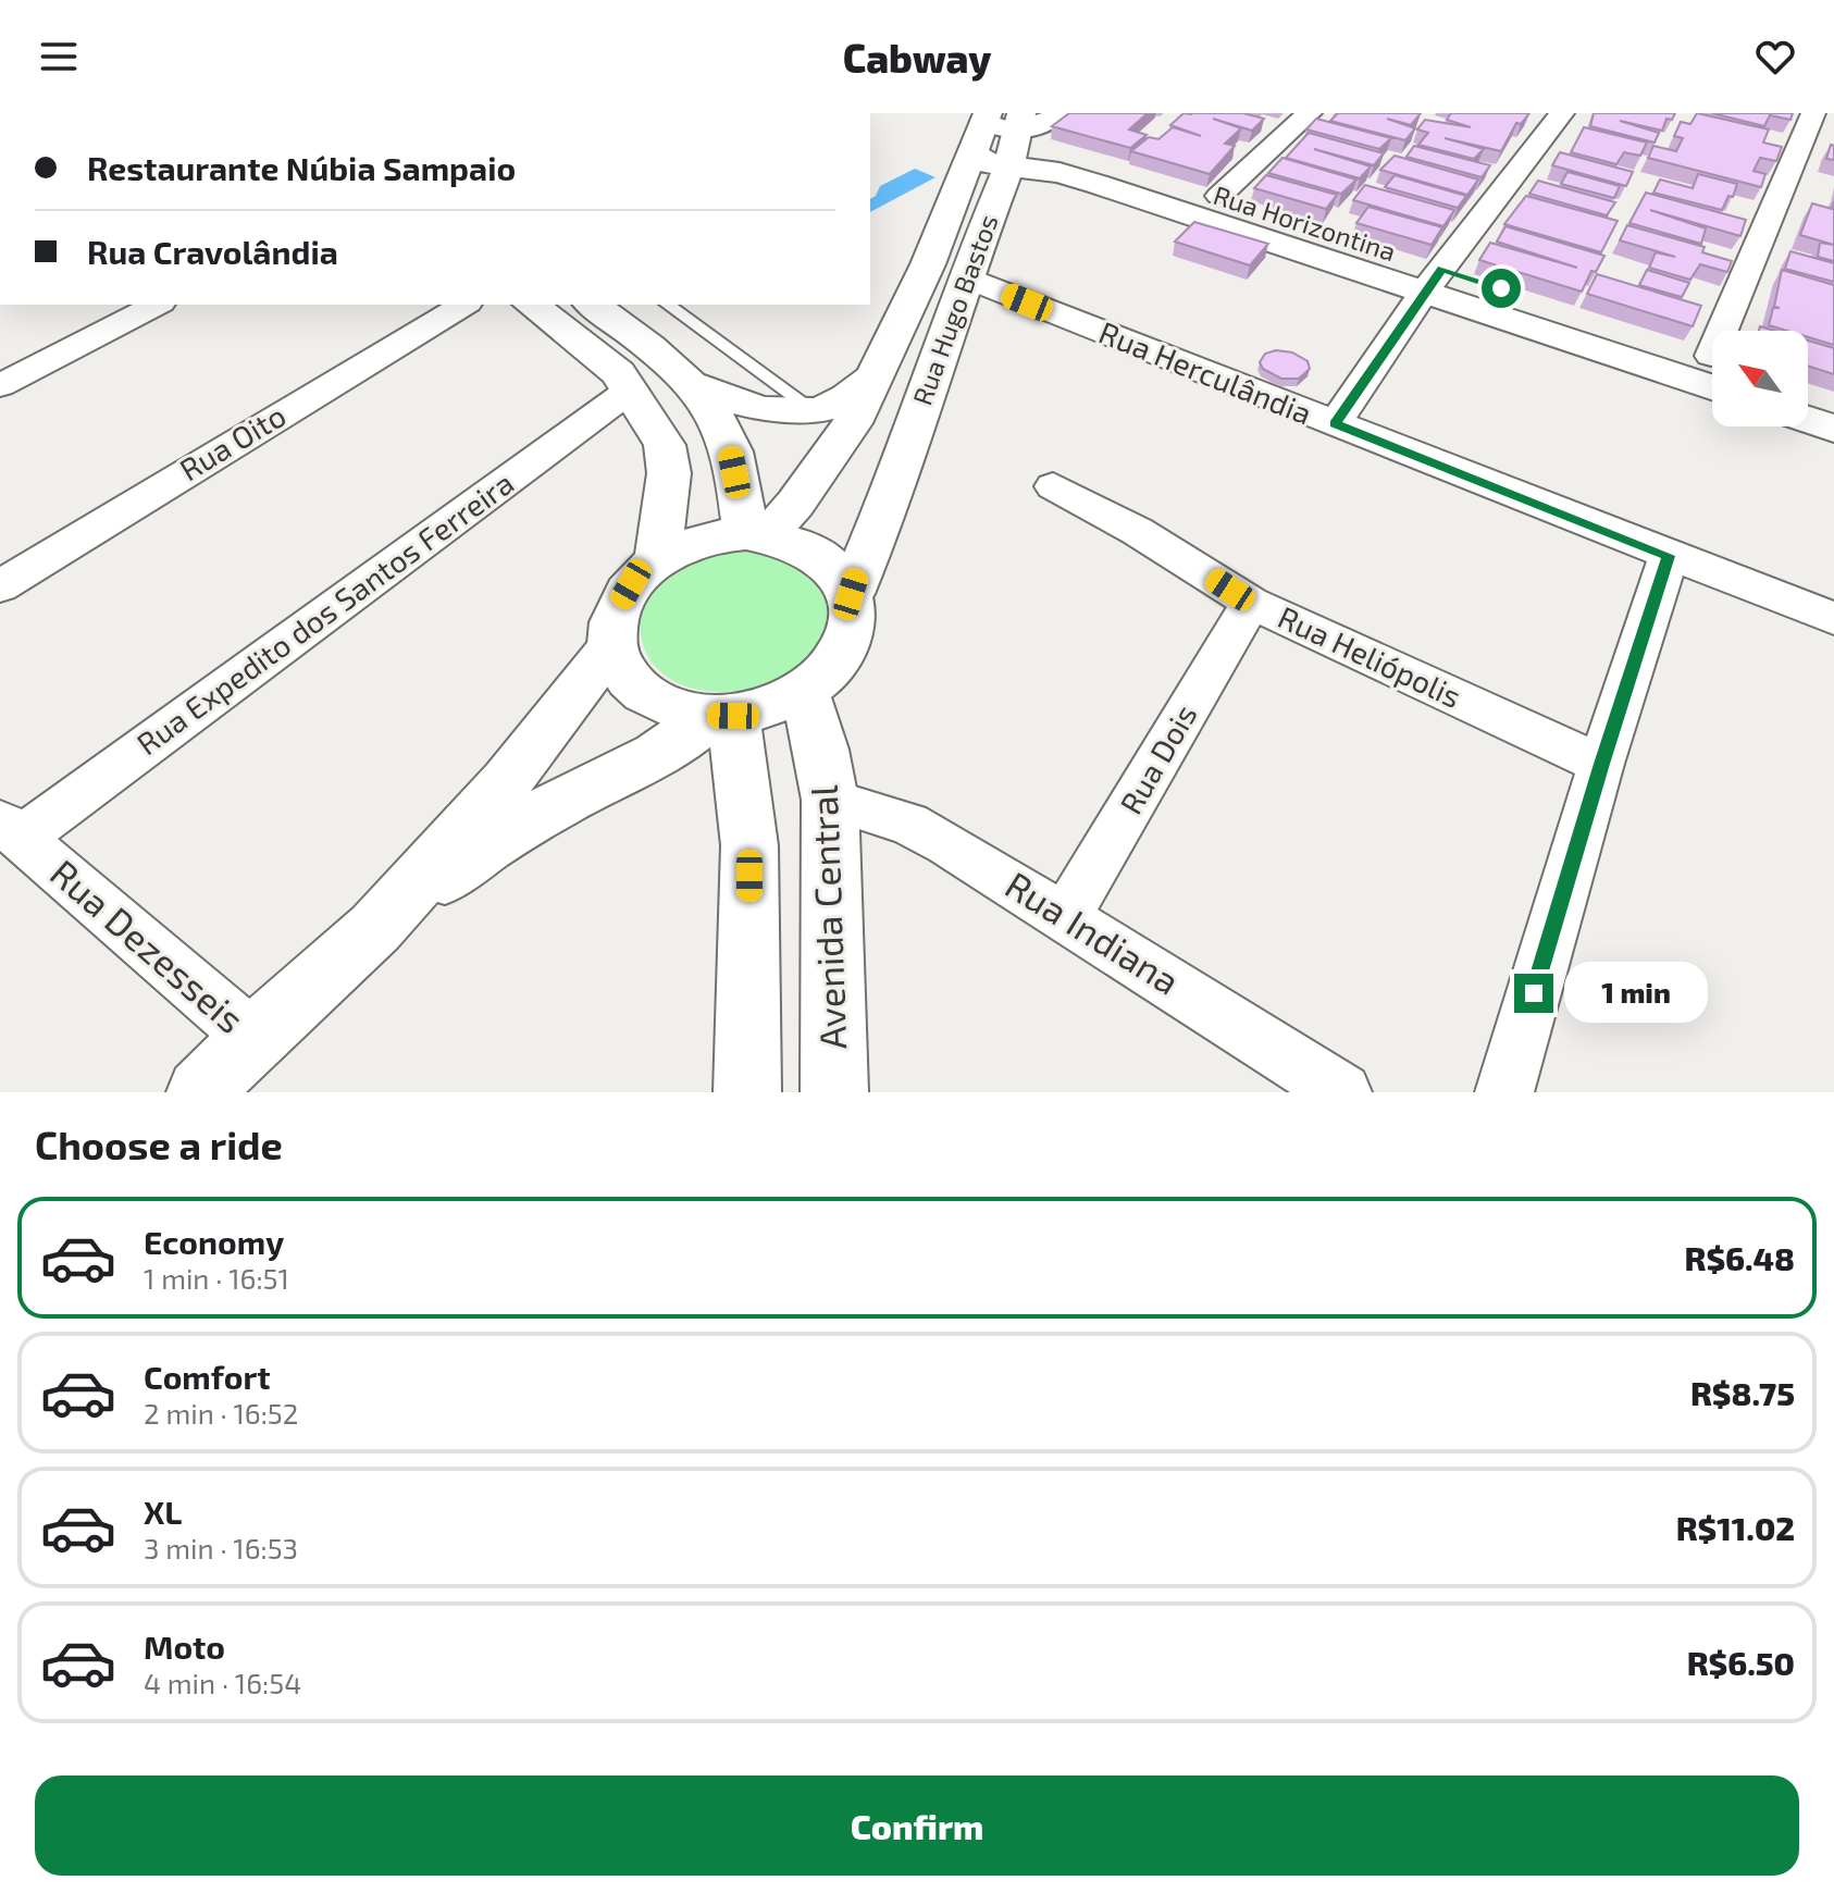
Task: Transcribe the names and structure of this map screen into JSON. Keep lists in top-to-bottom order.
{
  "streets": {
    "street": [
      "Rua Horizontina",
      "Rua Hugo Bastos",
      "Rua Herculândia",
      "Rua Oito",
      "Rua Expedito dos Santos Ferreira",
      "Rua Heliópolis",
      "Rua Dois",
      "Avenida Central",
      "Rua Indiana",
      "Rua Dezesseis"
    ]
  },
  "crossings": [
    ["Rua Horizontina", "Rua Hugo Bastos"],
    ["Rua Hugo Bastos", "Rua Herculândia"],
    ["Rua Hugo Bastos", "Avenida Central"],
    ["Rua Expedito dos Santos Ferreira", "Rua Dezesseis"],
    ["Rua Heliópolis", "Rua Dois"],
    ["Rua Dois", "Rua Indiana"],
    ["Avenida Central", "Rua Indiana"]
  ],
  "north": "top left",
  "page": {
    "header": "Cabway",
    "banner": ["Restaurante Núbia Sampaio", "Rua Cravolândia"],
    "bubble": "1 min",
    "heading": "Choose a ride",
    "list": [
      {
        "name": "Economy",
        "note": "1 min · 16:51",
        "value": "R$6.48"
      },
      {
        "name": "Comfort",
        "note": "2 min · 16:52",
        "value": "R$8.75"
      },
      {
        "name": "XL",
        "note": "3 min · 16:53",
        "value": "R$11.02"
      },
      {
        "name": "Moto",
        "note": "4 min · 16:54",
        "value": "R$6.50"
      }
    ],
    "buttons": "Confirm"
  }
}
